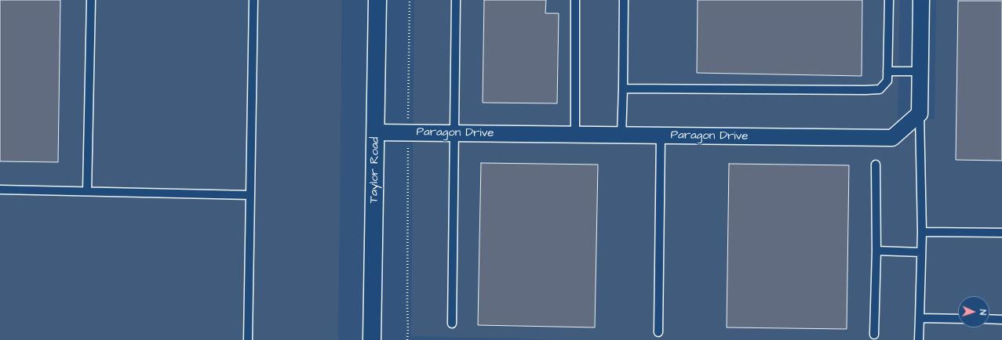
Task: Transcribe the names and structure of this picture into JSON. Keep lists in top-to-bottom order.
{
  "streets": {
    "main road": ["Taylor Road"],
    "street": ["Paragon Drive"]
  },
  "crossings": [
    ["Paragon Drive", "Taylor Road"]
  ],
  "north": "right"
}
